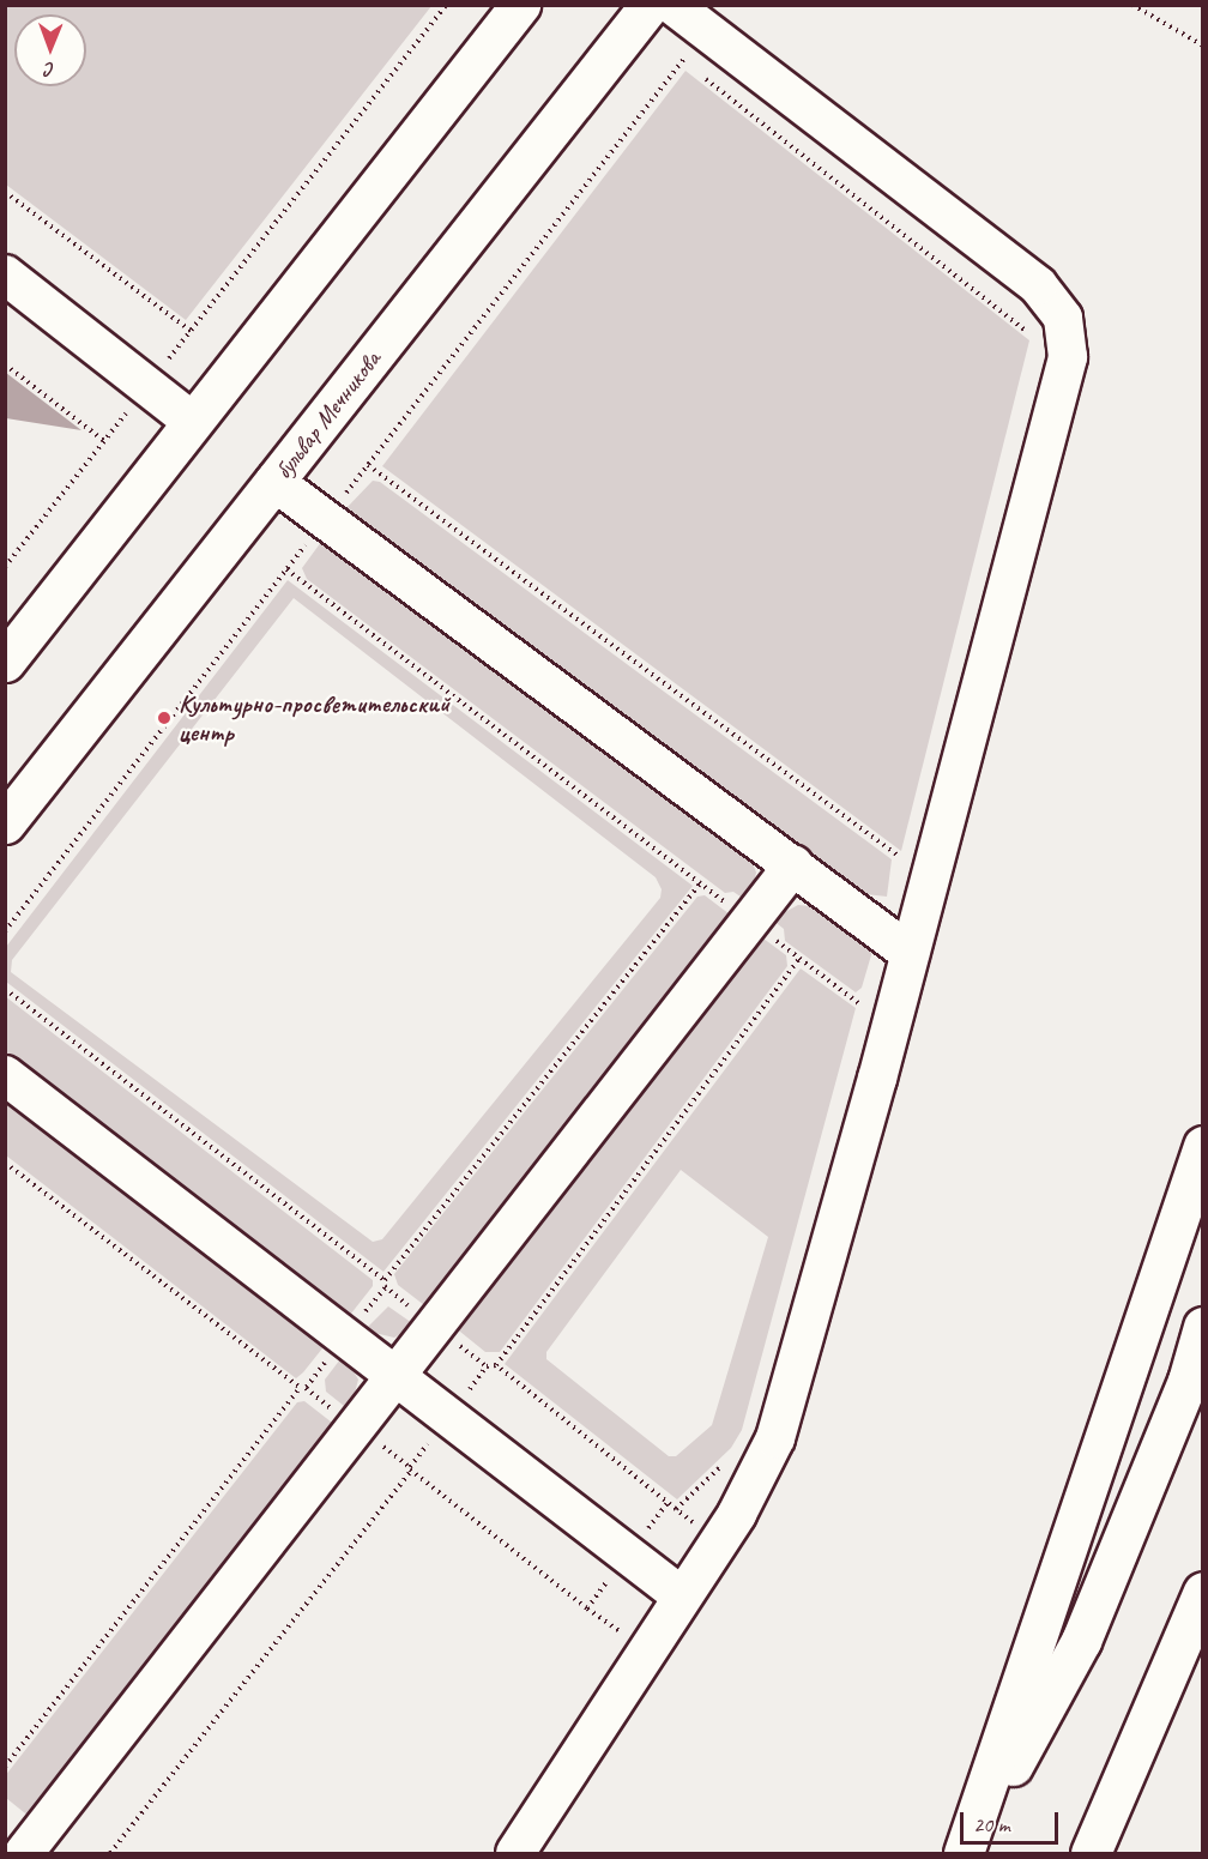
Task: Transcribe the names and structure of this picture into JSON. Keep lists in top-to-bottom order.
{
  "streets": {
    "main road": ["бульвар Мечникова"]
  },
  "places": ["Культурно-просветительский центр"],
  "scale_bar": "20 m",
  "north": "bottom"
}
